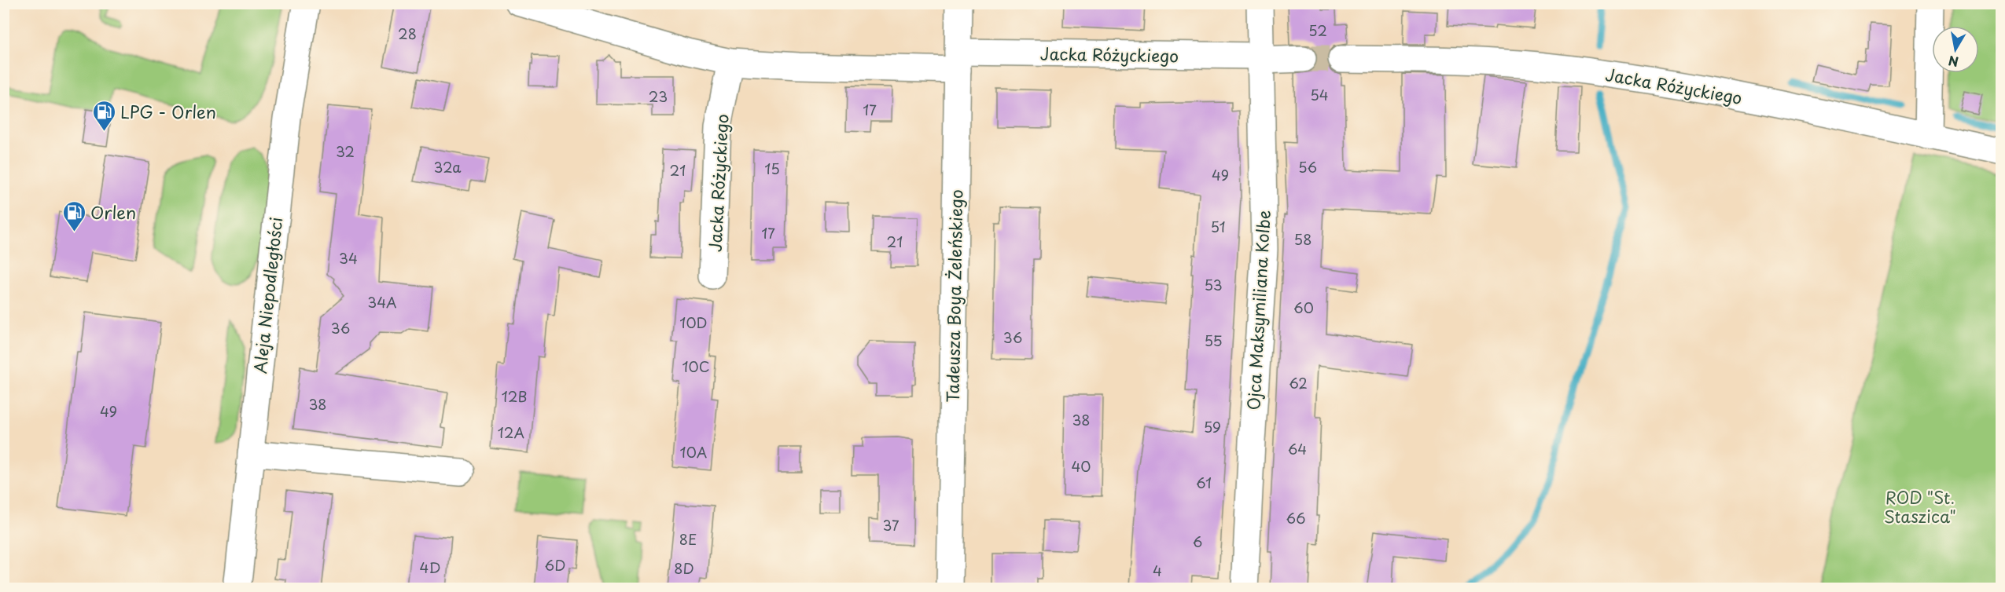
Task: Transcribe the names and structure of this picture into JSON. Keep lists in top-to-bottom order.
{
  "streets": {
    "street": [
      "Jacka Różyckiego",
      "Aleja Niepodległości",
      "Tadeusza Boya Żeleńskiego",
      "Ojca Maksymiliana Kolbe"
    ]
  },
  "crossings": [
    ["Jacka Różyckiego", "Tadeusza Boya Żeleńskiego"],
    ["Jacka Różyckiego", "Ojca Maksymiliana Kolbe"]
  ],
  "parks": ["ROD \"St. Staszica\""],
  "places": {
    "fuel station": ["LPG - Orlen", "Orlen"]
  },
  "house_numbers": [
    "52",
    "28",
    "54",
    "23",
    "17",
    "32",
    "32a",
    "56",
    "15",
    "21",
    "49",
    "51",
    "17",
    "58",
    "21",
    "34",
    "53",
    "34A",
    "60",
    "10D",
    "36",
    "36",
    "55",
    "10C",
    "62",
    "12B",
    "38",
    "49",
    "38",
    "59",
    "12A",
    "64",
    "10A",
    "40",
    "61",
    "66",
    "37",
    "8E",
    "6",
    "6D",
    "4D",
    "8D",
    "4"
  ],
  "north": "bottom"
}
